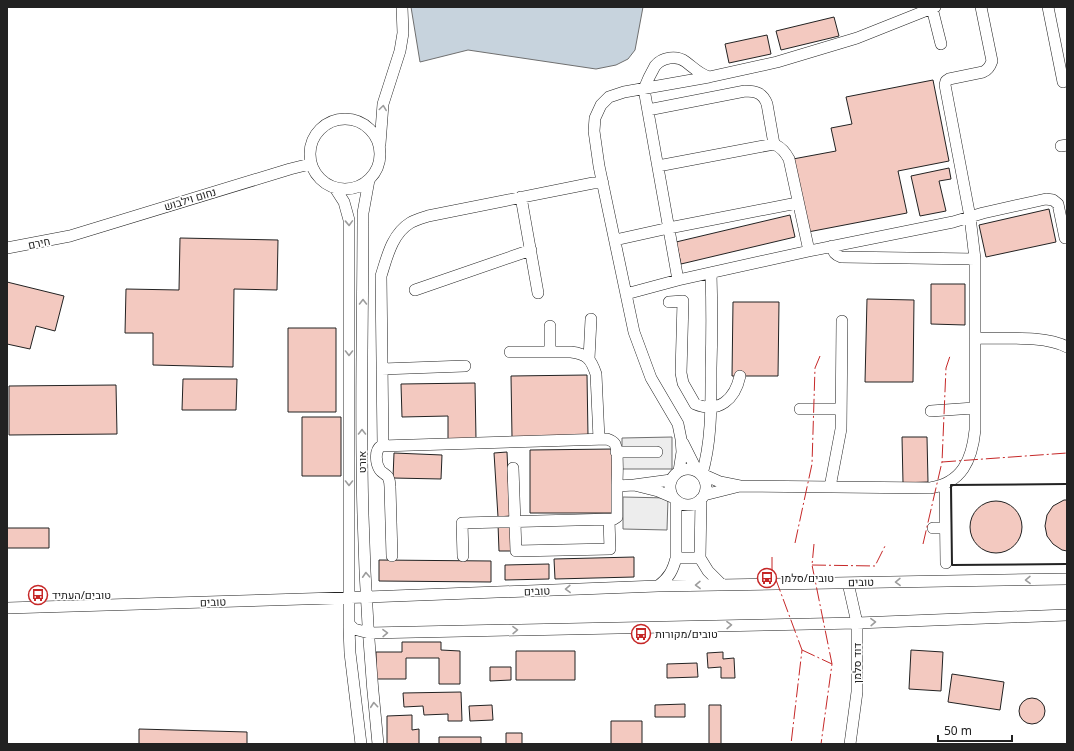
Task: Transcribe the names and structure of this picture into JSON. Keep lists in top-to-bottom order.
{
  "streets": {
    "street": [
      "נחום וילבוש",
      "חירם",
      "אורט",
      "טובים",
      "דוד סלמן"
    ]
  },
  "crossings": [
    ["נחום וילבוש", "חירם"],
    ["נחום וילבוש", "אורט"],
    ["אורט", "טובים"],
    ["טובים", "דוד סלמן"]
  ],
  "places": {
    "bus stop": ["טובים/סלמן", "טובים/העתיד", "טובים/מקורות"]
  },
  "scale_bar": "50 m"
}
